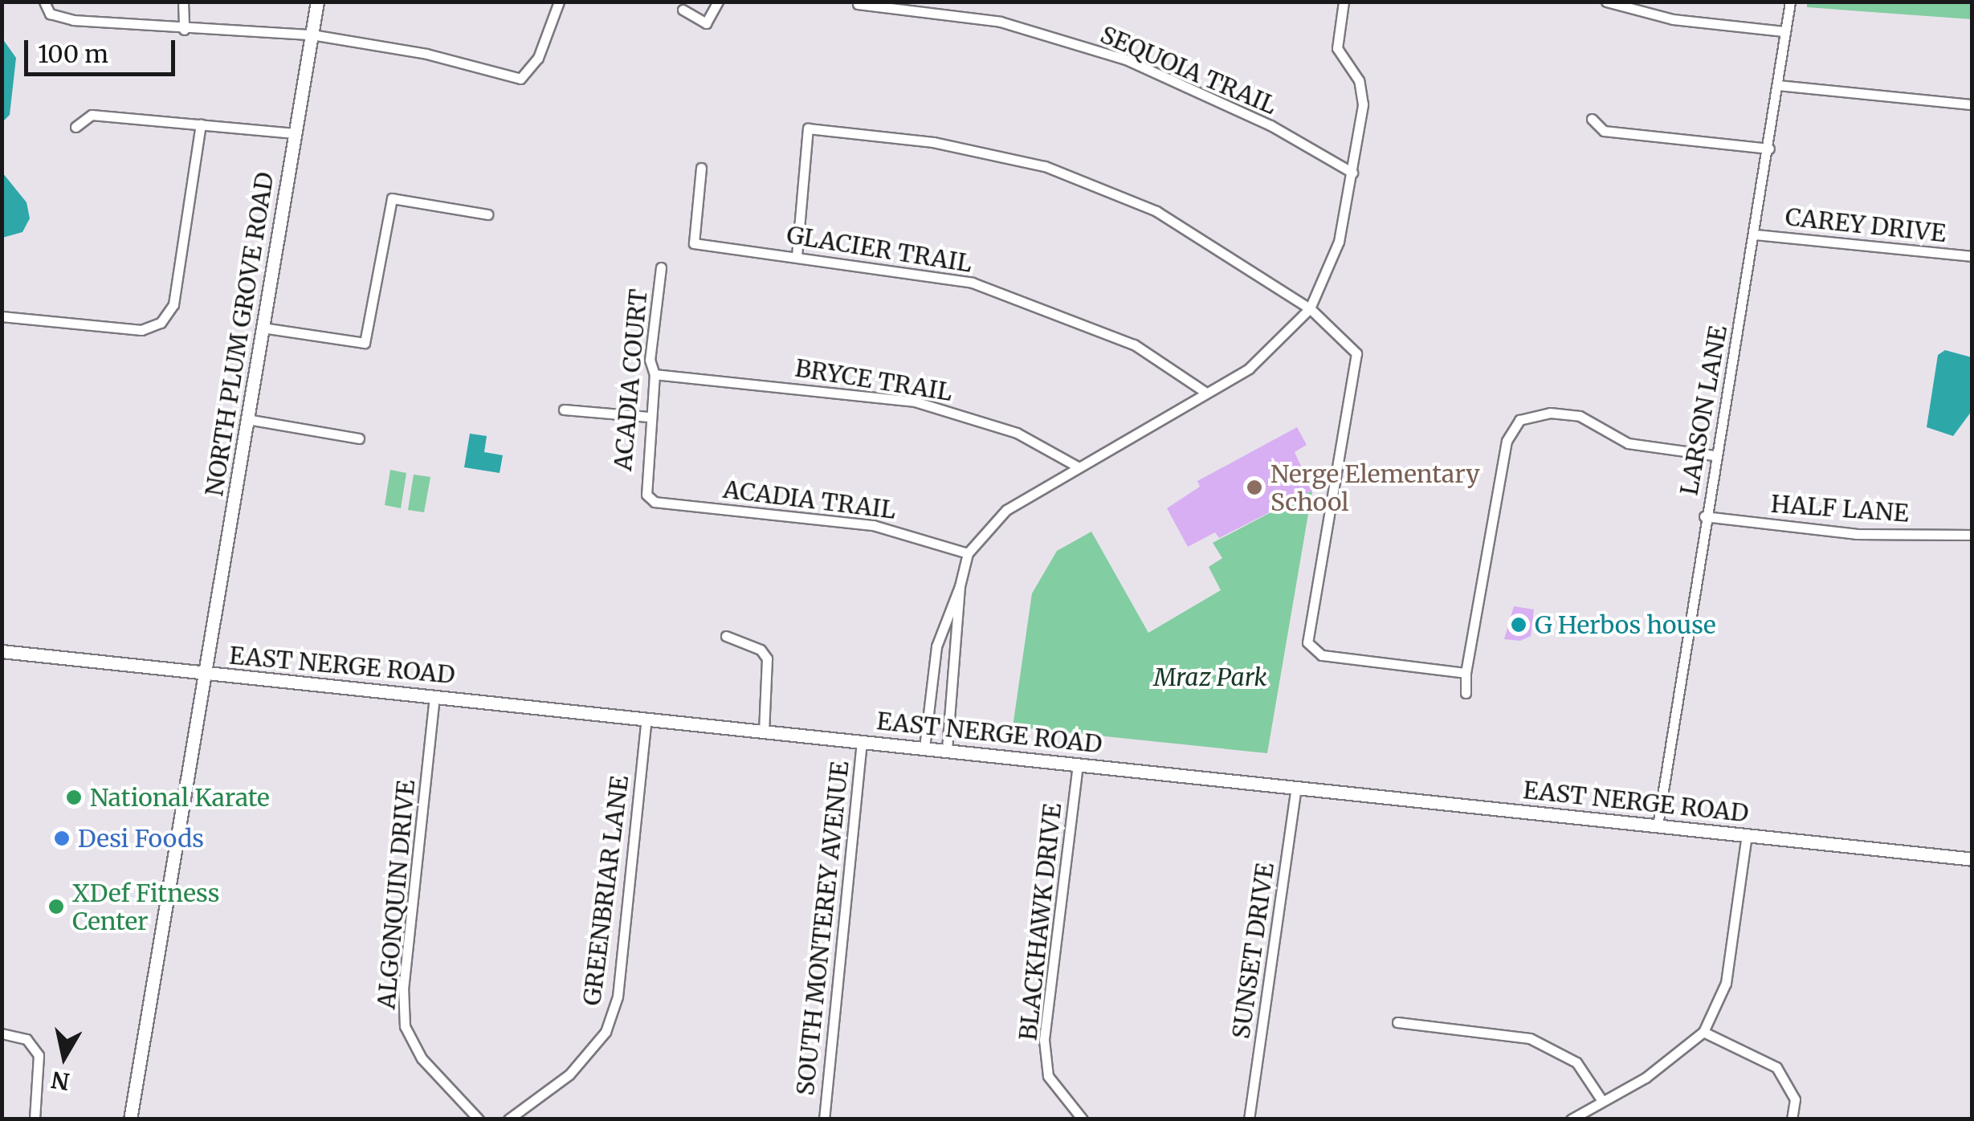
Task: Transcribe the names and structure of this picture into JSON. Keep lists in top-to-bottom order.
{
  "streets": {
    "main road": ["NORTH PLUM GROVE ROAD", "EAST NERGE ROAD"],
    "street": [
      "SEQUOIA TRAIL",
      "CAREY DRIVE",
      "GLACIER TRAIL",
      "ACADIA COURT",
      "BRYCE TRAIL",
      "LARSON LANE",
      "ACADIA TRAIL",
      "HALF LANE",
      "GREENBRIAR LANE",
      "ALGONQUIN DRIVE",
      "BLACKHAWK DRIVE",
      "SOUTH MONTEREY AVENUE",
      "SUNSET DRIVE"
    ]
  },
  "crossings": [
    ["CAREY DRIVE", "LARSON LANE"],
    ["NORTH PLUM GROVE ROAD", "EAST NERGE ROAD"],
    ["ACADIA COURT", "BRYCE TRAIL"],
    ["ACADIA COURT", "ACADIA TRAIL"],
    ["LARSON LANE", "HALF LANE"],
    ["LARSON LANE", "EAST NERGE ROAD"],
    ["EAST NERGE ROAD", "GREENBRIAR LANE"],
    ["EAST NERGE ROAD", "ALGONQUIN DRIVE"],
    ["EAST NERGE ROAD", "BLACKHAWK DRIVE"],
    ["EAST NERGE ROAD", "SOUTH MONTEREY AVENUE"],
    ["EAST NERGE ROAD", "SUNSET DRIVE"]
  ],
  "parks": ["Mraz Park"],
  "places": [
    "Nerge Elementary School",
    "G Herbos house",
    "National Karate",
    "Desi Foods",
    "XDef Fitness Center"
  ],
  "scale_bar": "100 m",
  "north": "bottom"
}
